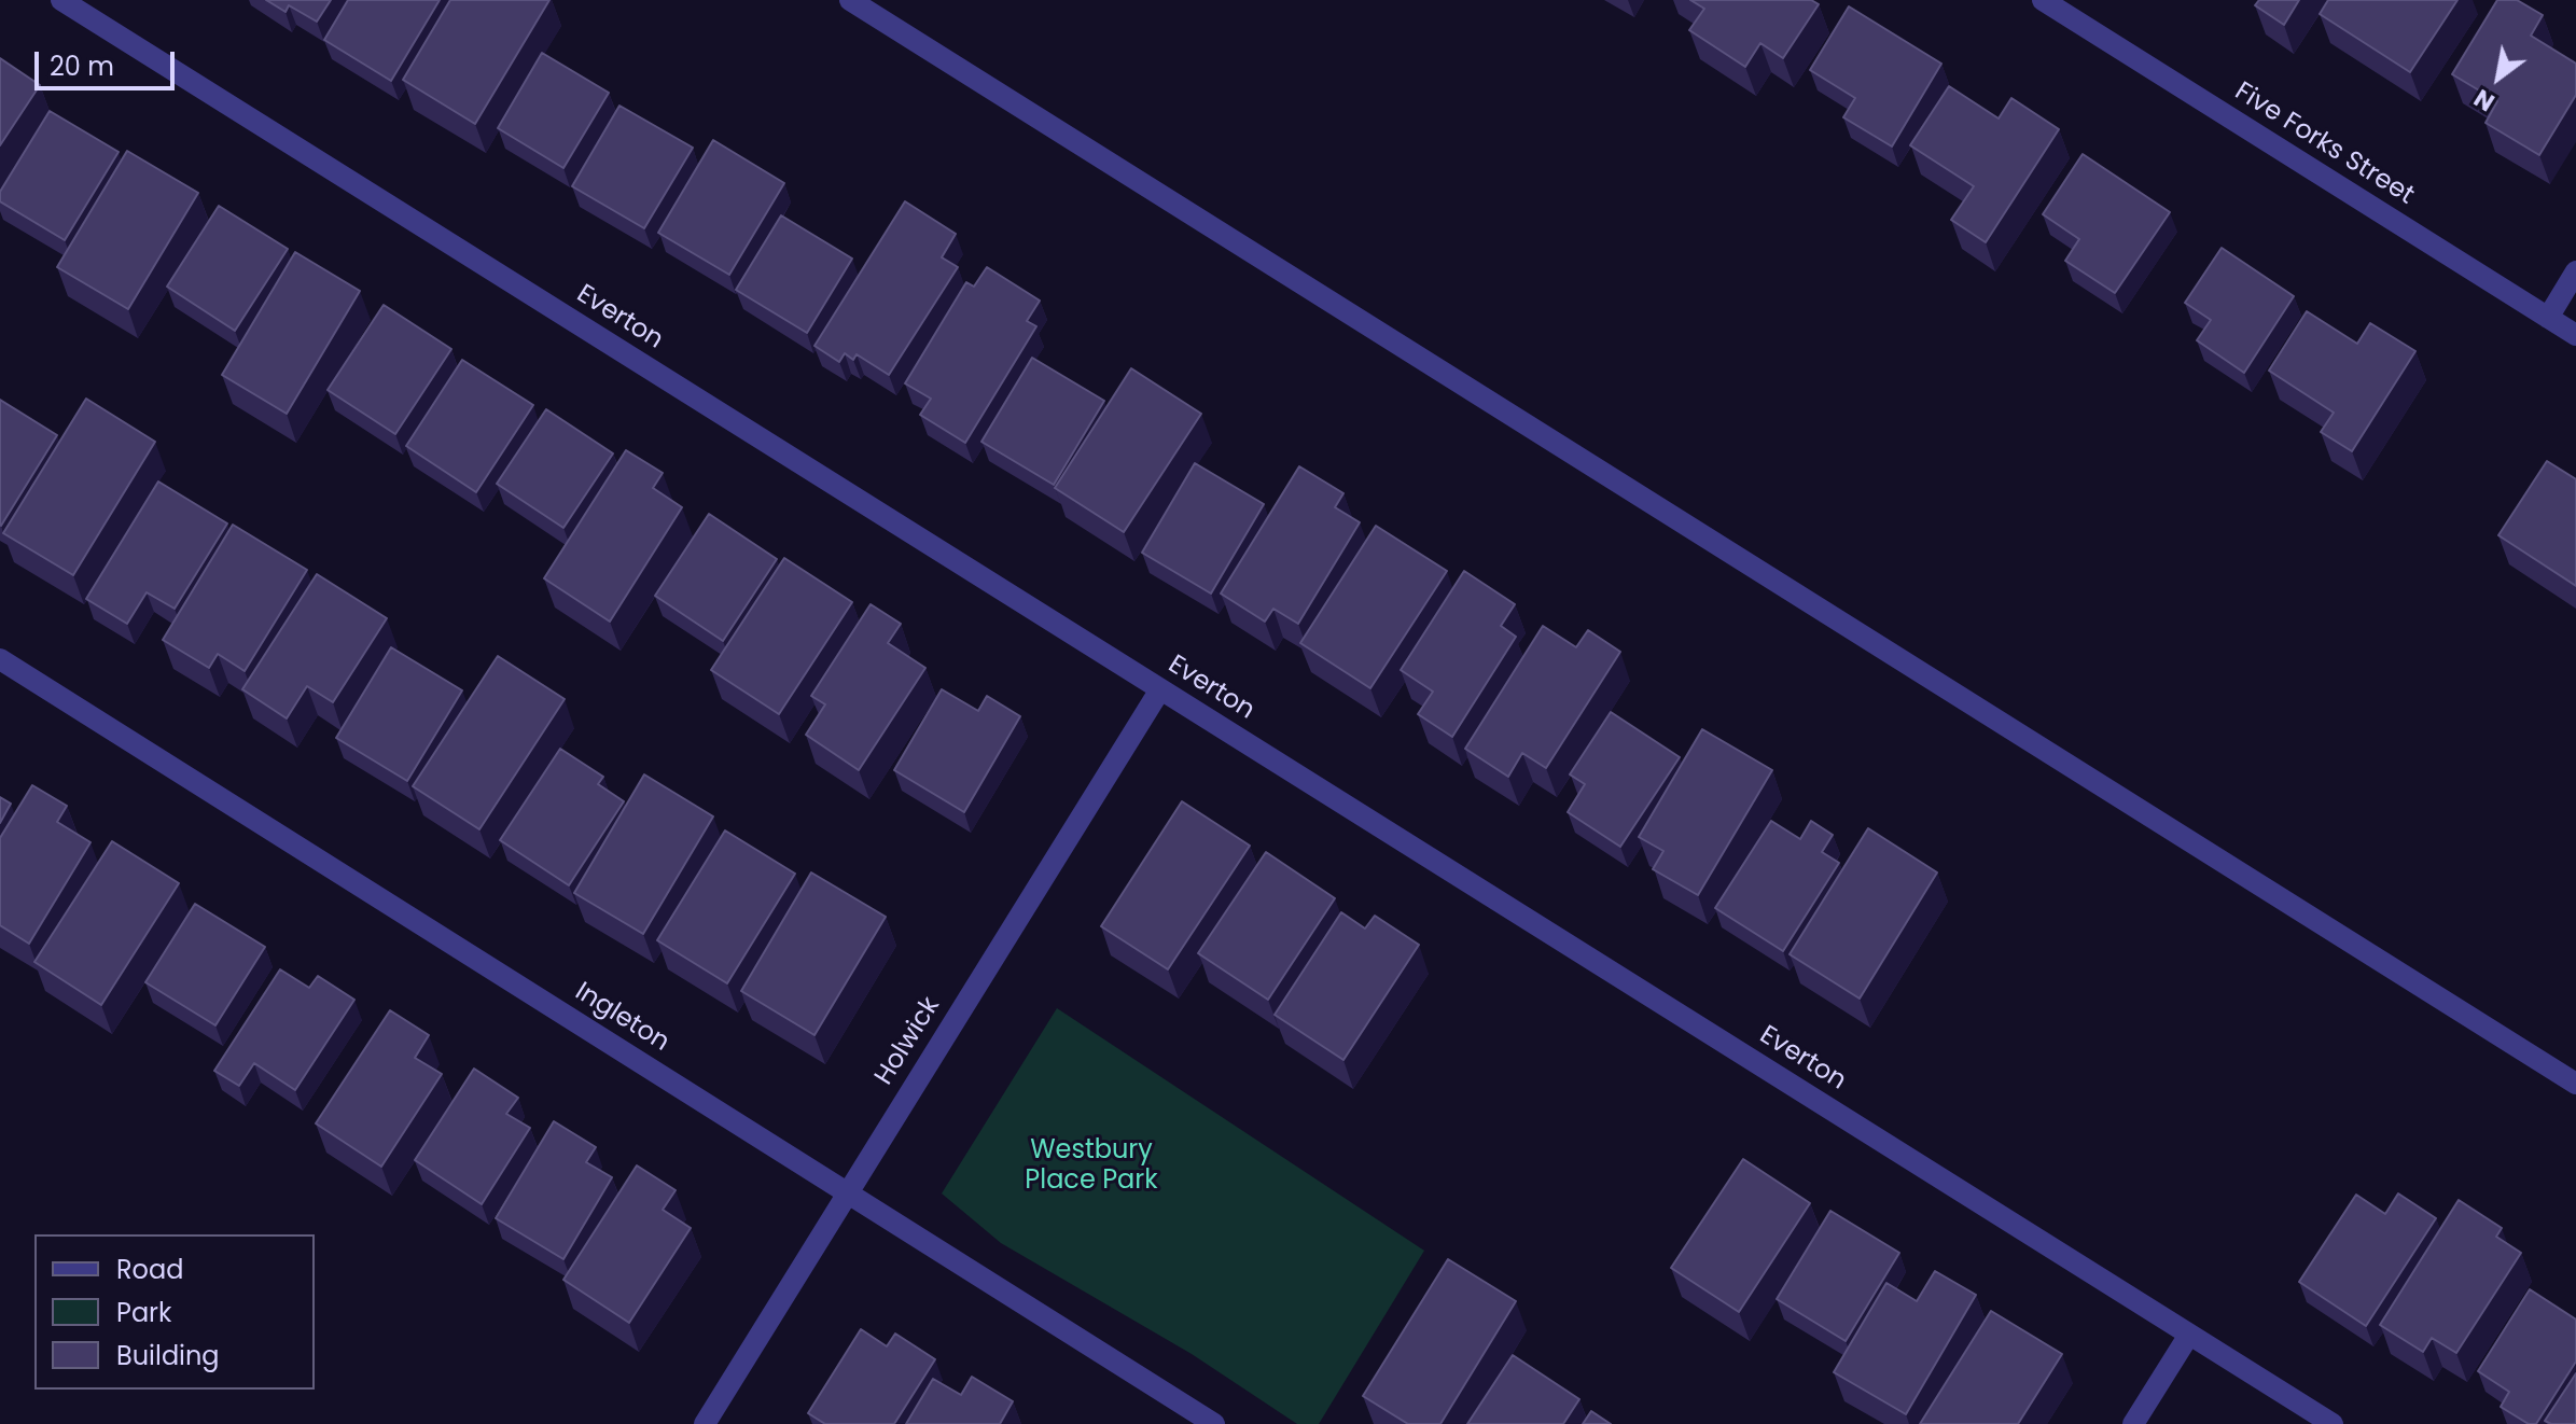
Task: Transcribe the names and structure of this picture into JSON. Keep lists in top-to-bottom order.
{
  "streets": {
    "street": [
      "Five Forks Street",
      "Everton",
      "Ingleton",
      "Holwick"
    ]
  },
  "crossings": [
    ["Everton", "Holwick"],
    ["Ingleton", "Holwick"]
  ],
  "parks": ["Westbury Place Park"],
  "legend": ["Road", "Park", "Building"],
  "scale_bar": "20 m",
  "north": "bottom left"
}
